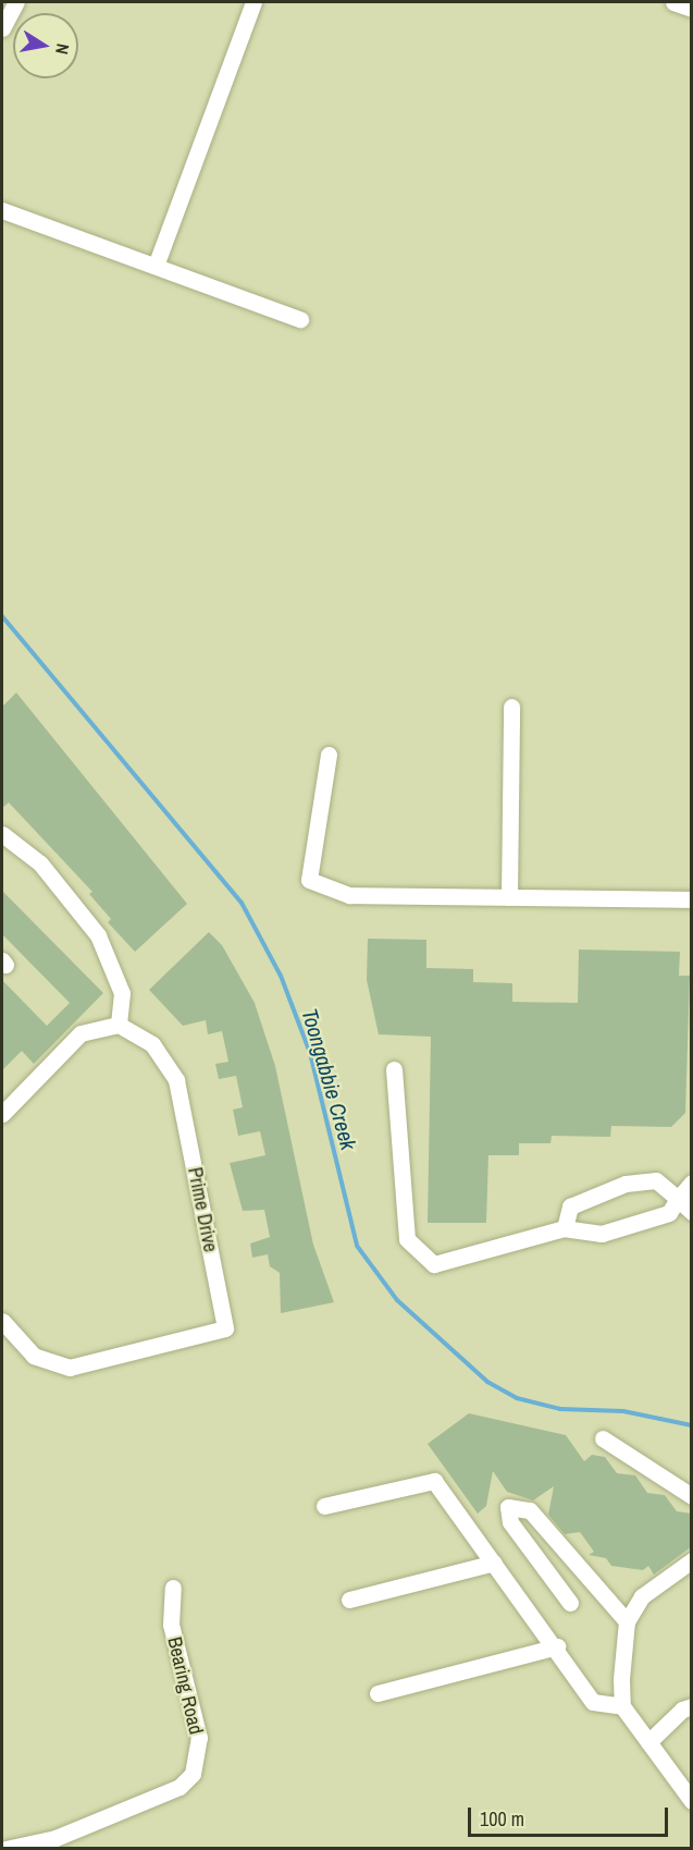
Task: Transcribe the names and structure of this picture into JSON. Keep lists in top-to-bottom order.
{
  "streets": {
    "street": ["Prime Drive", "Bearing Road"]
  },
  "water": ["Toongabbie Creek"],
  "scale_bar": "100 m",
  "north": "right"
}
